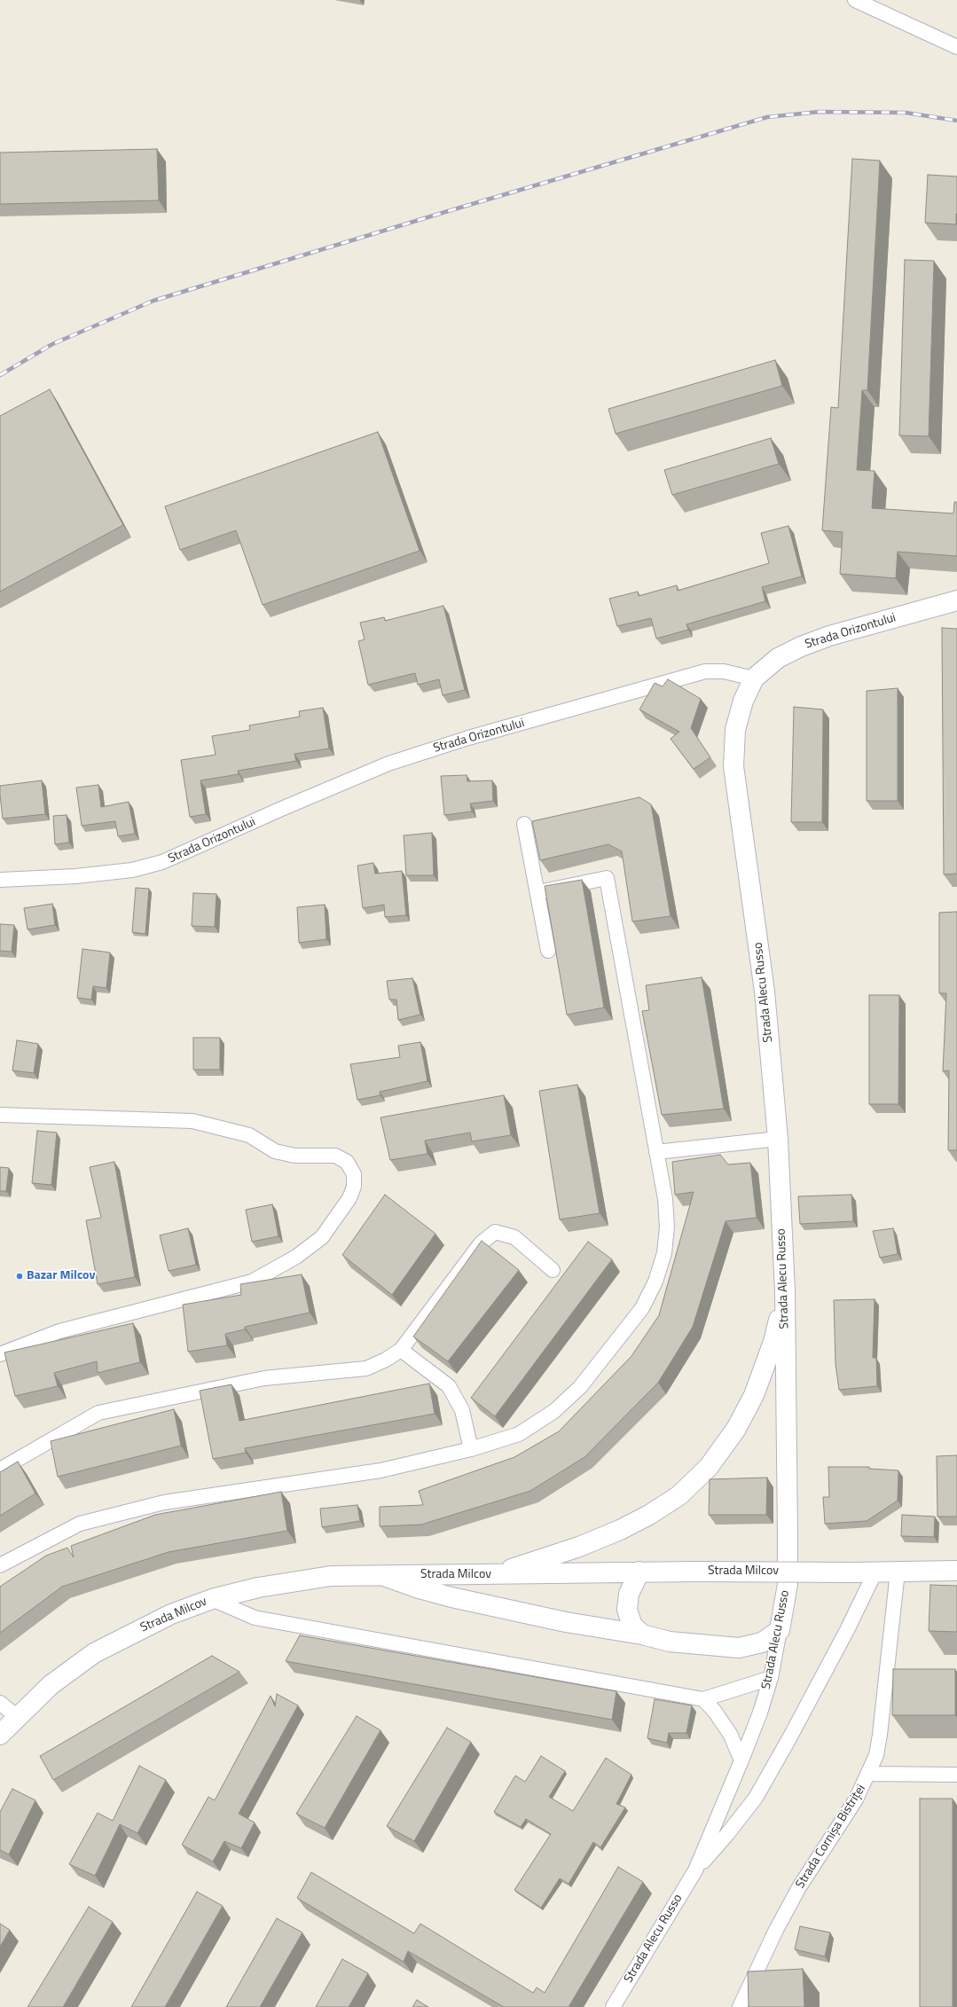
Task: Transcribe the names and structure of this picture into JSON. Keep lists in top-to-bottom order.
{
  "streets": {
    "street": [
      "Strada Orizontului",
      "Strada Alecu Russo",
      "Strada Milcov",
      "Strada Cornișa Bistriței"
    ]
  },
  "crossings": [
    ["Strada Orizontului", "Strada Alecu Russo"],
    ["Strada Alecu Russo", "Strada Milcov"],
    ["Strada Milcov", "Strada Cornișa Bistriței"]
  ],
  "places": ["Bazar Milcov"]
}
